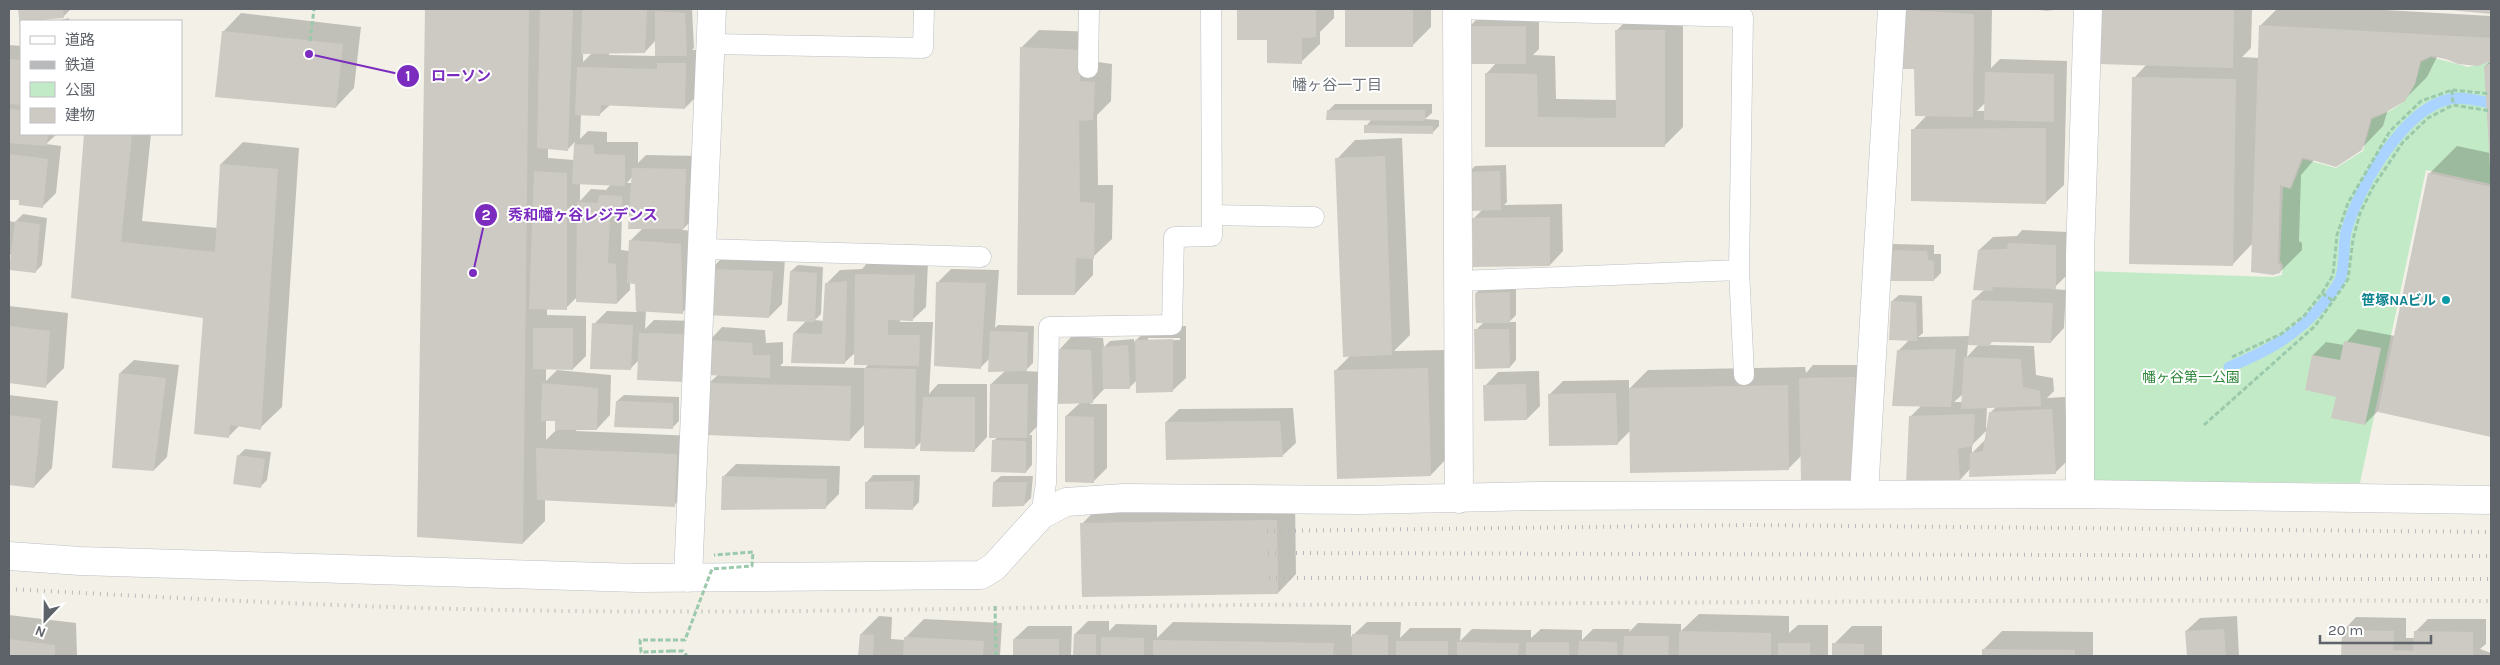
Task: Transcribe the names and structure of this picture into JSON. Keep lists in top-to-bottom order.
{
  "districts": ["幡ヶ谷一丁目"],
  "parks": ["幡ヶ谷第一公園"],
  "places": ["ローソン", "秀和幡ヶ谷レジデンス", "笹塚NAビル"],
  "legend": [
    "道路",
    "鉄道",
    "公園",
    "建物"
  ],
  "scale_bar": "20 m",
  "north": "bottom"
}
